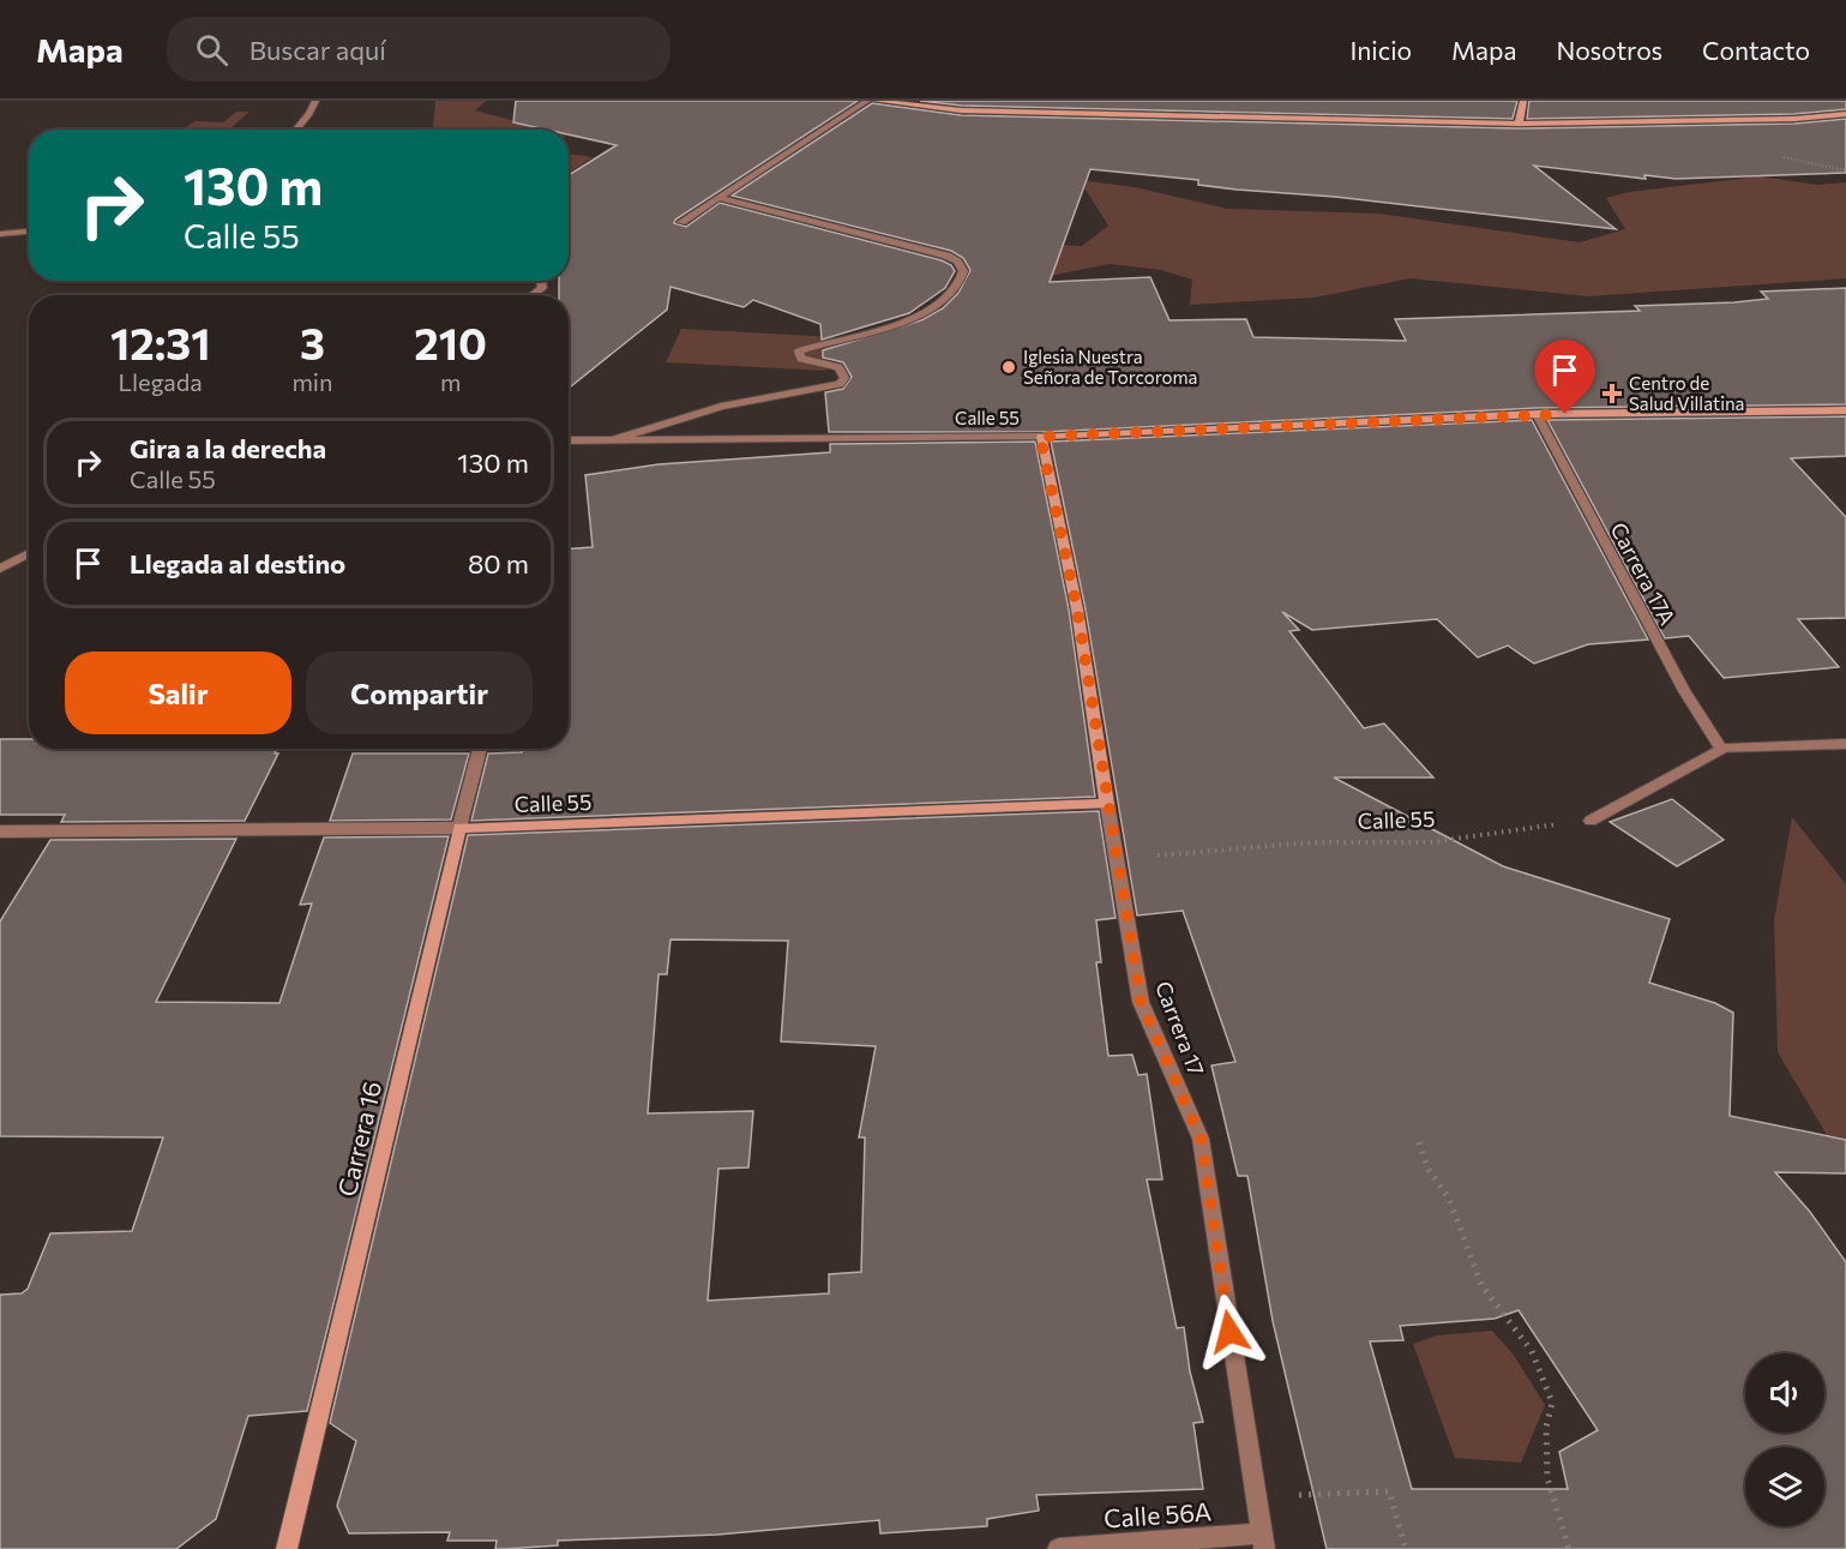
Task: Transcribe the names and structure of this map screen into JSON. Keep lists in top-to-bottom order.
{
  "streets": {
    "street": [
      "Calle 55",
      "Carrera 17A",
      "Carrera 17",
      "Carrera 16",
      "Calle 56A"
    ]
  },
  "crossings": [
    ["Calle 55", "Carrera 17A"],
    ["Calle 55", "Carrera 17"],
    ["Calle 55", "Carrera 16"],
    ["Carrera 17", "Calle 56A"]
  ],
  "places": {
    "other": ["Iglesia Nuestra Señora de Torcoroma"],
    "health": ["Centro de Salud Villatina"]
  },
  "page": {
    "header": "Mapa",
    "search": "Buscar aquí",
    "nav": [
      "Inicio",
      "Mapa",
      "Nosotros",
      "Contacto"
    ],
    "turn": ["130 m", "Calle 55"],
    "eta": [
      "12:31",
      "Llegada",
      "3",
      "min",
      "210",
      "m"
    ],
    "list": [
      {
        "name": "Gira a la derecha",
        "note": "Calle 55",
        "value": "130 m"
      },
      {
        "name": "Llegada al destino",
        "value": "80 m"
      }
    ],
    "buttons": ["Salir", "Compartir"]
  }
}
